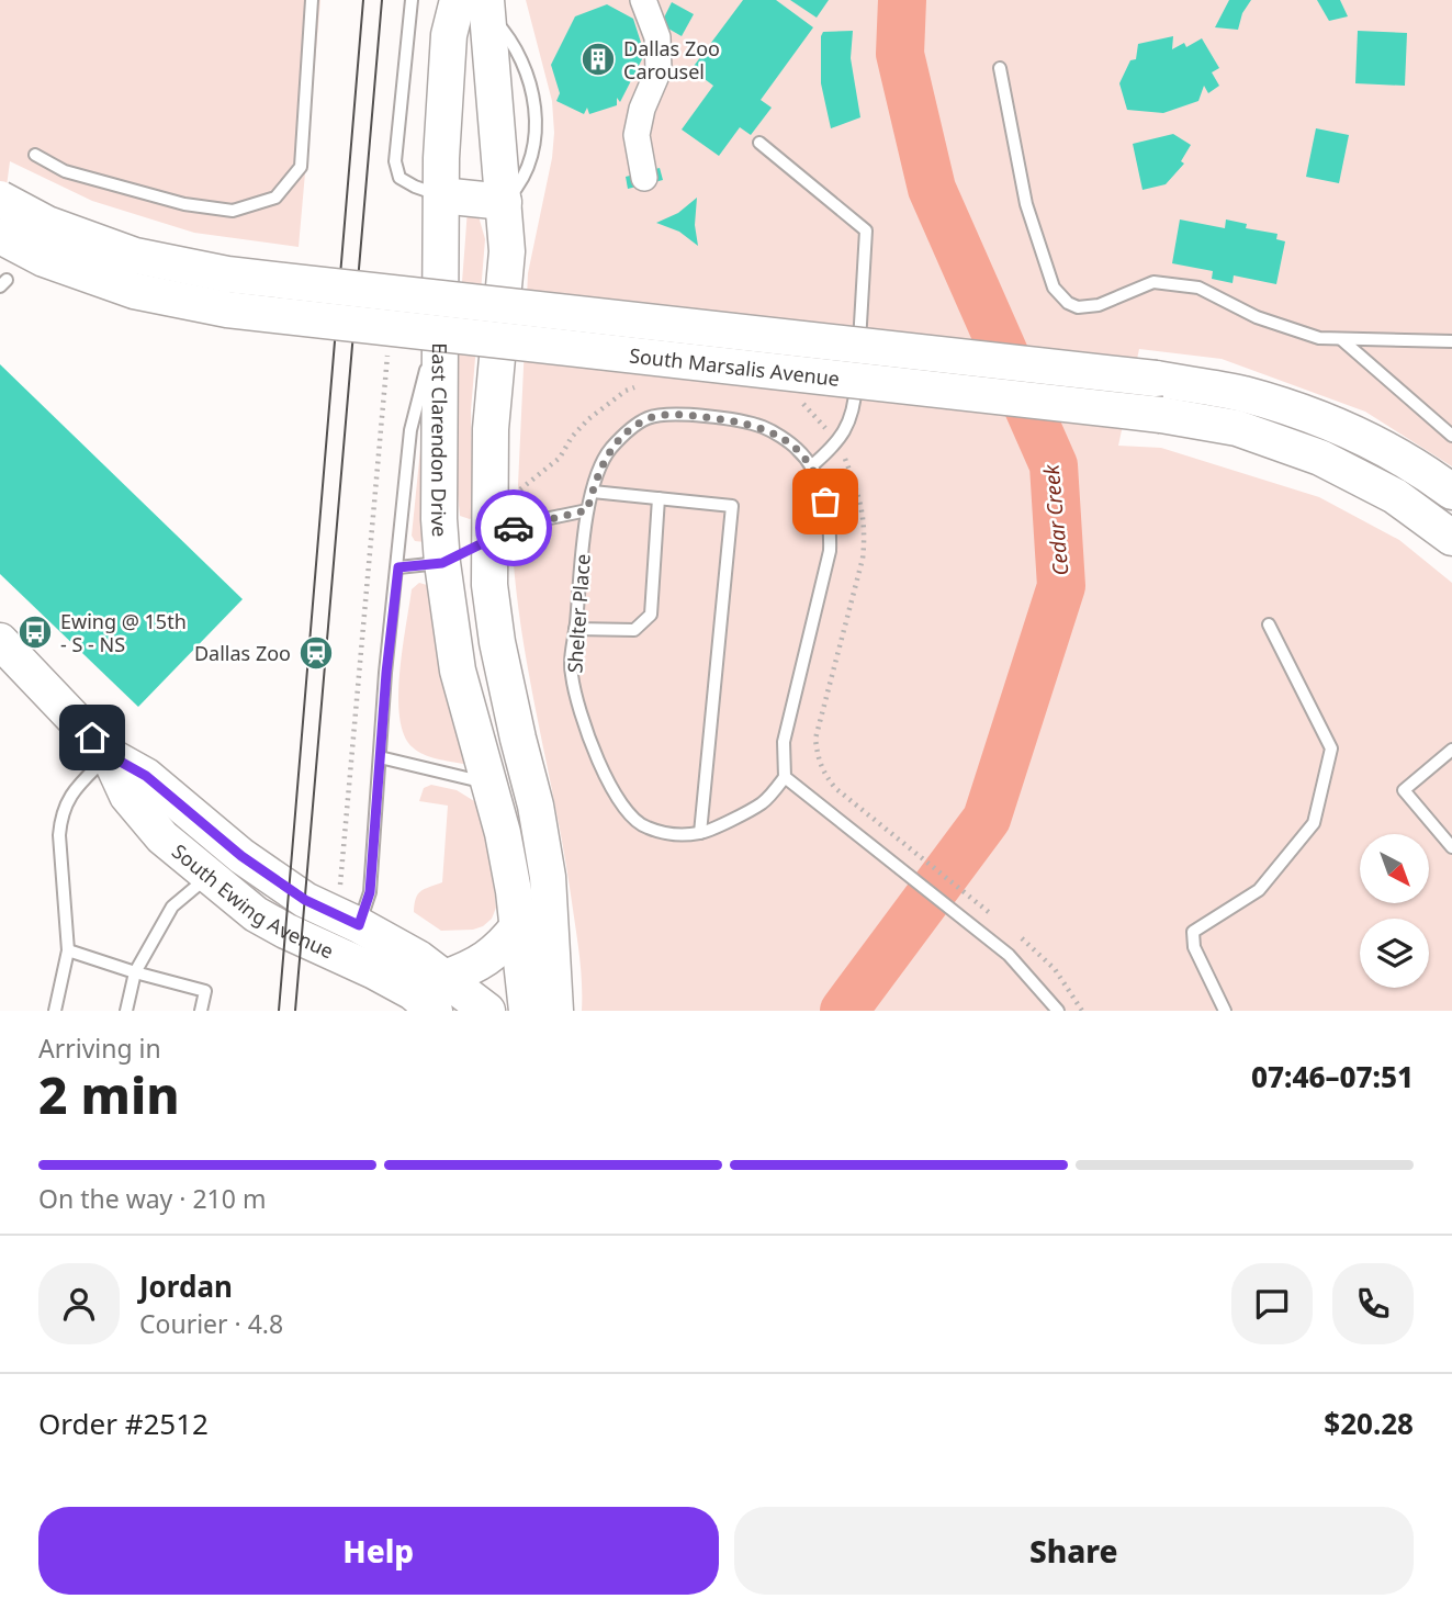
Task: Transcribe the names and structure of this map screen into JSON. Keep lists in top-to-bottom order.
{
  "streets": {
    "street": ["South Marsalis Avenue", "East Clarendon Drive", "South Ewing Avenue"],
    "lane": ["Shelter Place"]
  },
  "water": ["Cedar Creek"],
  "places": {
    "building": ["Dallas Zoo Carousel"],
    "bus stop": ["Ewing @ 15th - S - NS"],
    "station": ["Dallas Zoo"]
  },
  "north": "bottom right",
  "page": {
    "heading": ["2 min", "Arriving in", "07:46–07:51"],
    "panel": [
      "Jordan",
      "Courier · 4.8",
      "Order #2512",
      "$20.28"
    ],
    "bar": "On the way · 210 m",
    "buttons": ["Help", "Share"]
  }
}
